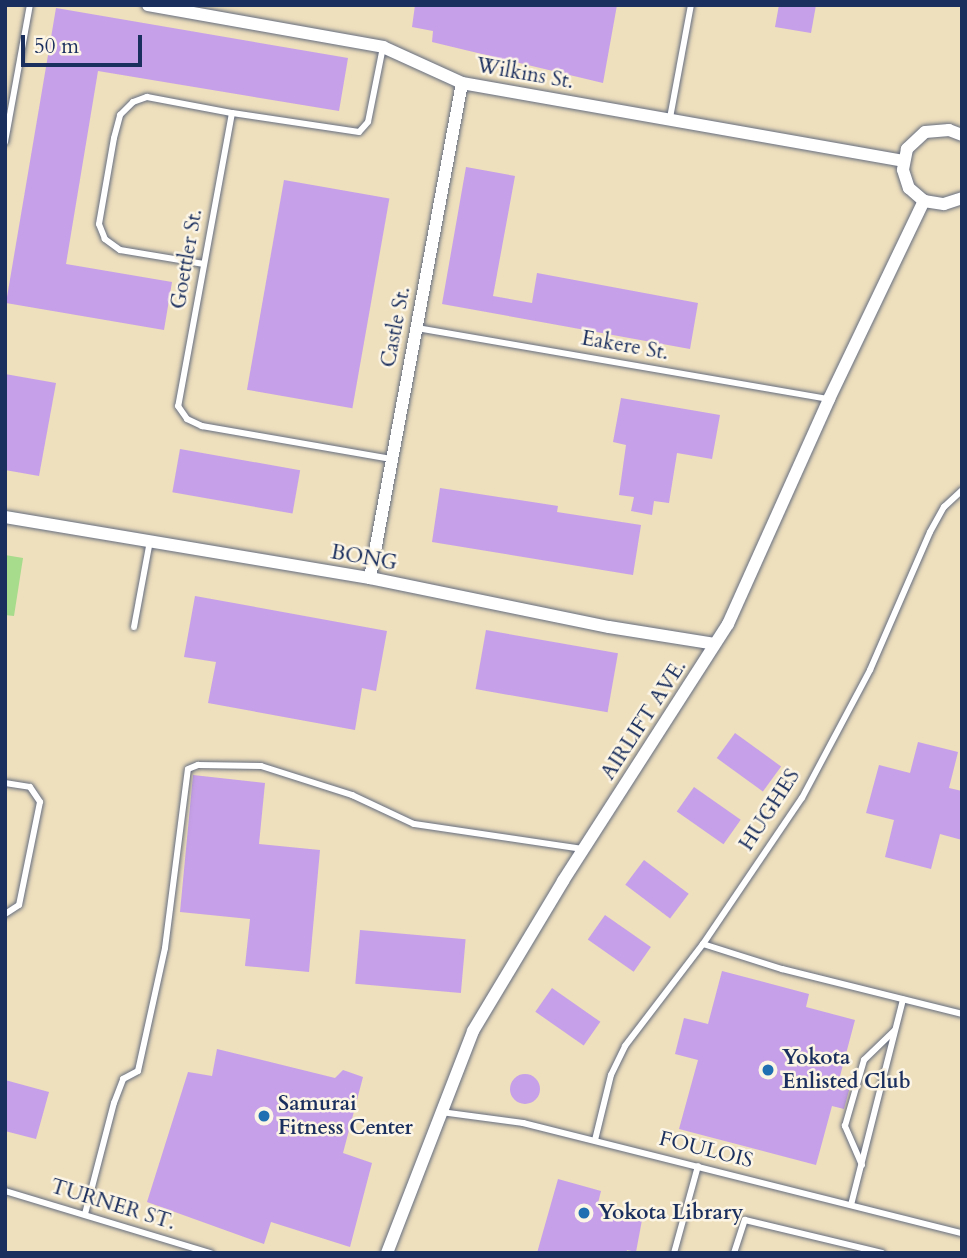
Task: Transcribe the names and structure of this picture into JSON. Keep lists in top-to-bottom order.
{
  "streets": {
    "street": [
      "Wilkins St.",
      "Castle St.",
      "BONG",
      "AIRLIFT AVE."
    ],
    "lane": [
      "Goettler St.",
      "Eakere St.",
      "HUGHES",
      "FOULOIS",
      "TURNER ST."
    ]
  },
  "crossings": [
    ["Wilkins St.", "Castle St."],
    ["Goettler St.", "Castle St."],
    ["Castle St.", "Eakere St."],
    ["Castle St.", "BONG"],
    ["Eakere St.", "AIRLIFT AVE."],
    ["BONG", "AIRLIFT AVE."],
    ["AIRLIFT AVE.", "FOULOIS"],
    ["HUGHES", "FOULOIS"]
  ],
  "places": ["Yokota Enlisted Club", "Samurai Fitness Center", "Yokota Library"],
  "scale_bar": "50 m"
}
